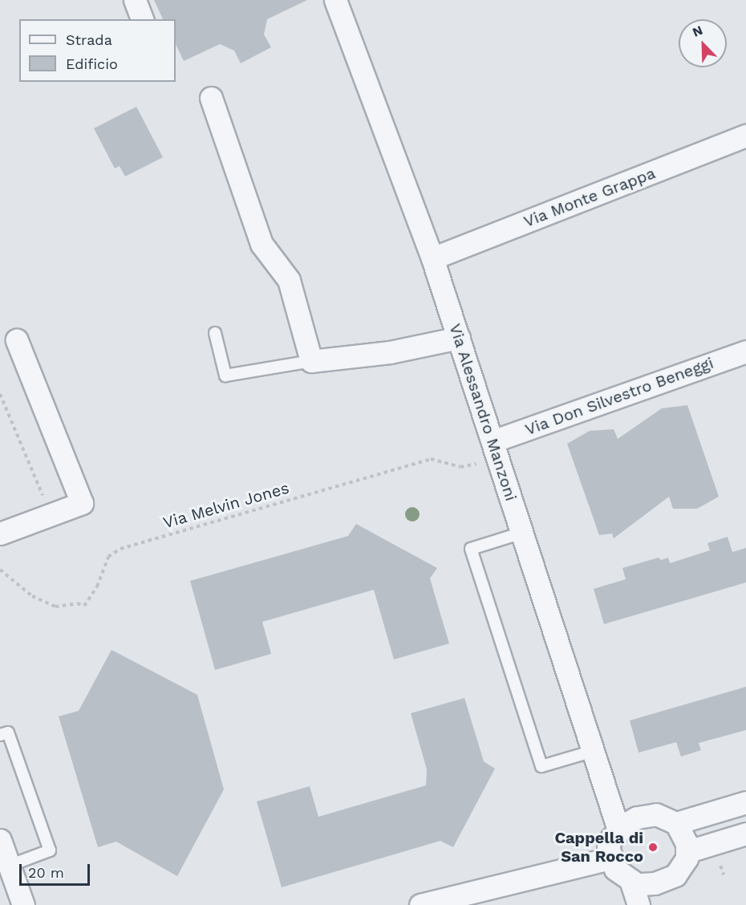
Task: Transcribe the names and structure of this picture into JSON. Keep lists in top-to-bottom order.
{
  "streets": {
    "street": ["Via Monte Grappa", "Via Don Silvestro Beneggi", "Via Alessandro Manzoni"],
    "path": ["Via Melvin Jones"]
  },
  "crossings": [
    ["Via Monte Grappa", "Via Alessandro Manzoni"],
    ["Via Don Silvestro Beneggi", "Via Alessandro Manzoni"],
    ["Via Don Silvestro Beneggi", "Via Melvin Jones"],
    ["Via Alessandro Manzoni", "Via Melvin Jones"]
  ],
  "places": ["Cappella di San Rocco"],
  "legend": ["Strada", "Edificio"],
  "scale_bar": "20 m",
  "north": "top left"
}
